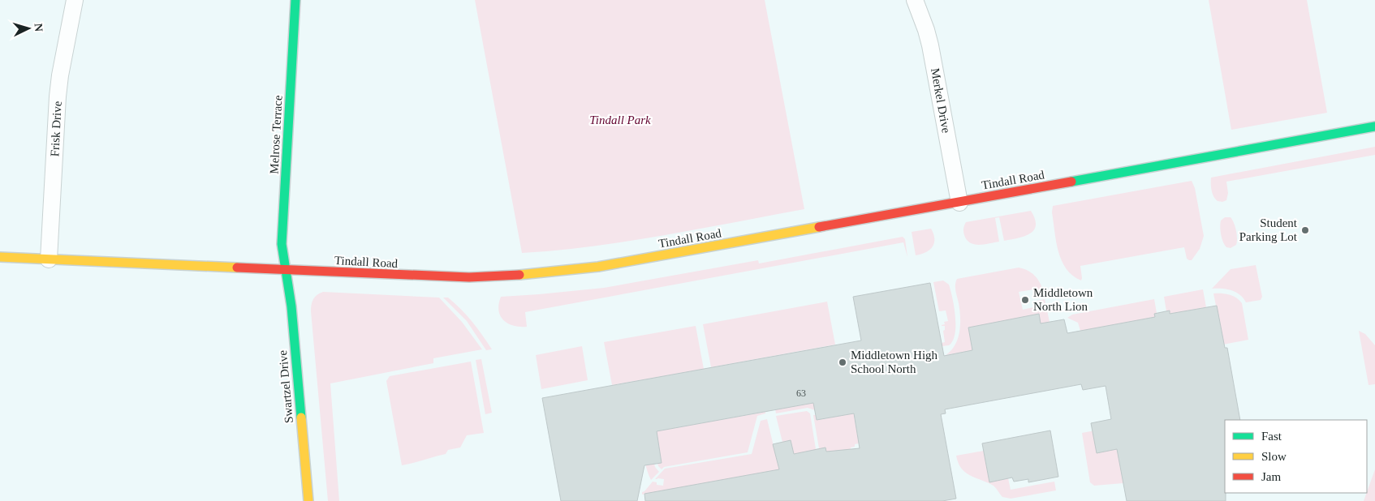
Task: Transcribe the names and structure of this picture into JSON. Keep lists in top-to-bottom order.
{
  "streets": {
    "street": [
      "Merkel Drive",
      "Frisk Drive",
      "Melrose Terrace",
      "Tindall Road",
      "Swartzel Drive"
    ]
  },
  "crossings": [
    ["Merkel Drive", "Tindall Road"],
    ["Frisk Drive", "Tindall Road"],
    ["Melrose Terrace", "Tindall Road"],
    ["Melrose Terrace", "Swartzel Drive"],
    ["Tindall Road", "Swartzel Drive"]
  ],
  "parks": ["Tindall Park"],
  "places": ["Student Parking Lot", "Middletown North Lion", "Middletown High School North"],
  "house_numbers": ["63"],
  "legend": ["Fast", "Slow", "Jam"],
  "north": "right"
}
